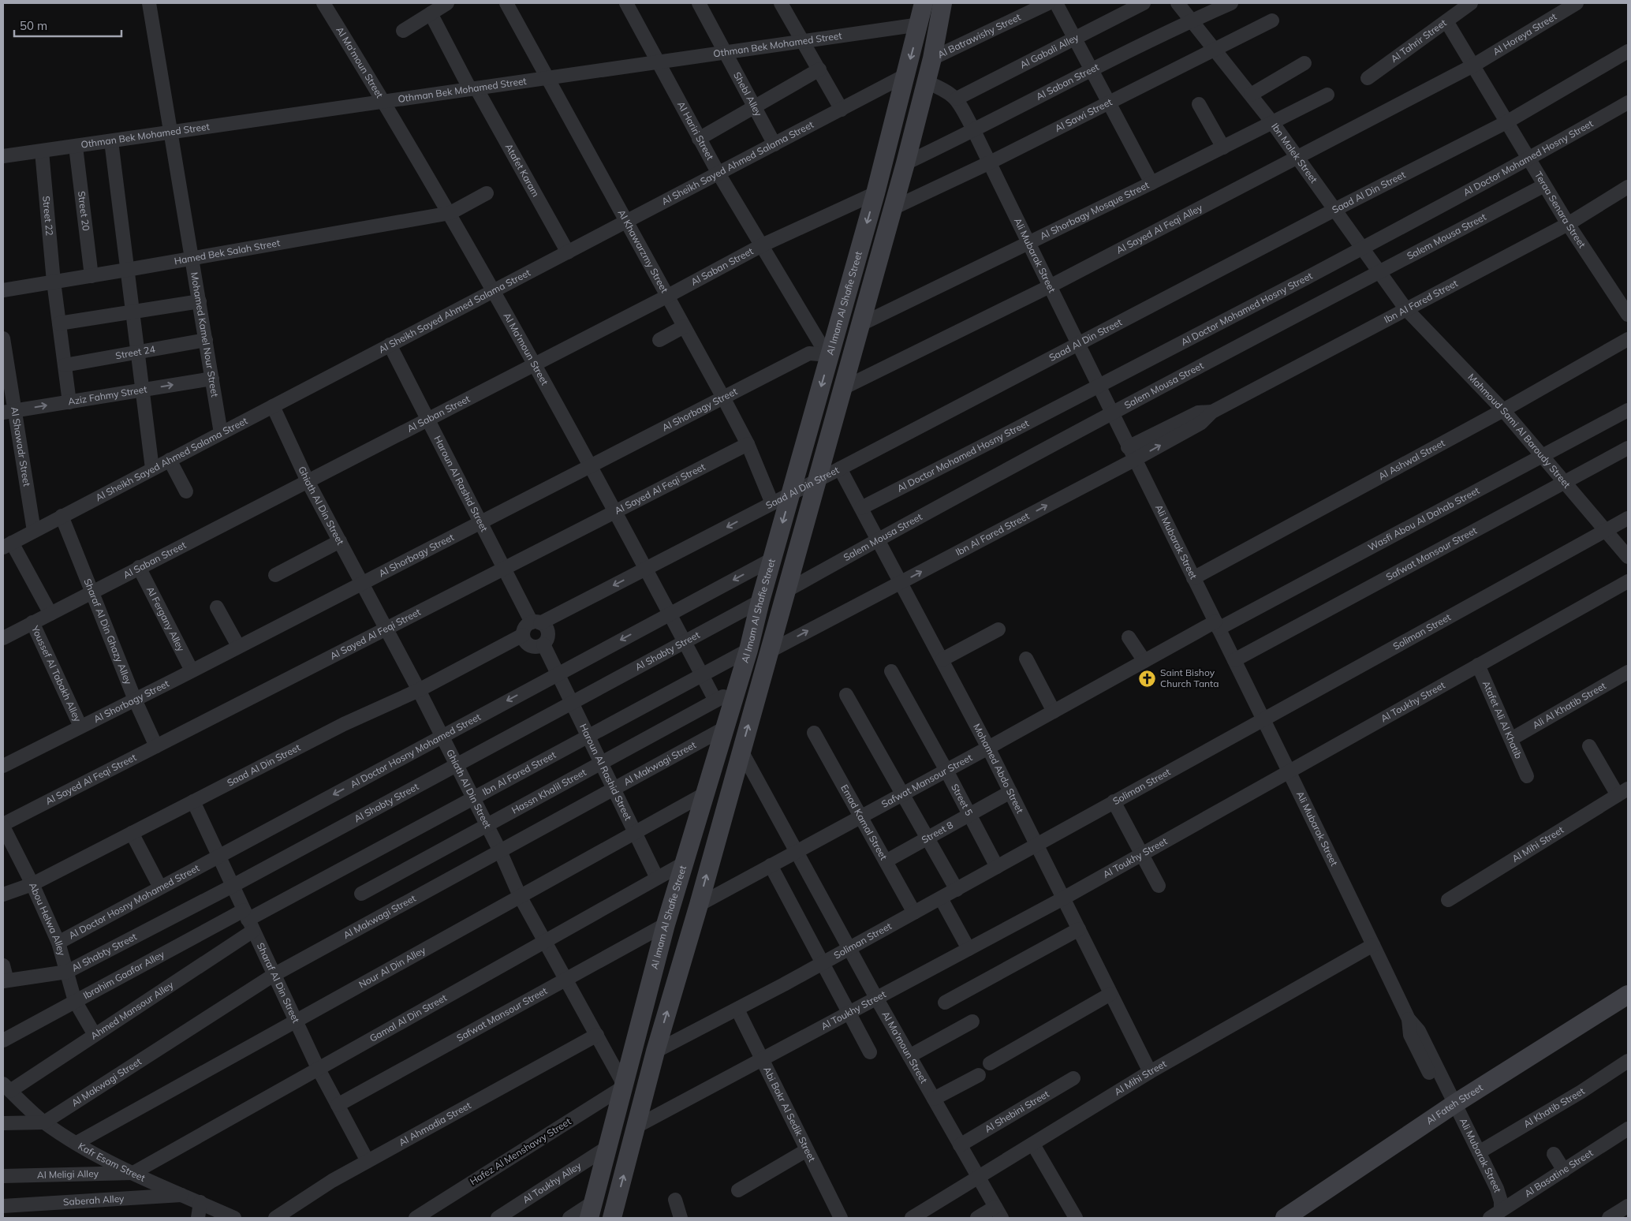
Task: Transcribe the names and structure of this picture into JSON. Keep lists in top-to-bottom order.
{
  "streets": {
    "main road": ["Al Imam Al Shafie Street", "Al Fateh Street"],
    "street": [
      "Al Horeya Street",
      "Al Batrawishy Street",
      "Al Tahrir Street",
      "Othman Bek Mohamed Street",
      "Al Gabali Alley",
      "Al Ma'moun Street",
      "Al Saban Street",
      "Shebl Alley",
      "Al Sawi Street",
      "Al Hariri Street",
      "Ibn Malek Street",
      "Al Doctor Mohamed Hosny Street",
      "Al Sheikh Sayed Ahmed Salama Street",
      "Atafet Karam",
      "Saad Al Din Street",
      "Teraa Senara Street",
      "Street 20",
      "Al Shorbagy Mosque Street",
      "Street 22",
      "Al Sayed Al Feqi Alley",
      "Salem Mousa Street",
      "Al Khawarzmy Street",
      "Hamed Bek Salah Street",
      "Ali Mubarak Street",
      "Ibn Al Fared Street",
      "Mohamed Kamel Nour Street",
      "Street 24",
      "Aziz Fahmy Street",
      "Al Shorbagy Street",
      "Mahmoud Sami Al Baroudy Street",
      "Al Shawadr Street",
      "Al Ashwal Street",
      "Haroun Al Rashid Street",
      "Al Sayed Al Feqi Street",
      "Ghiath Al Din Street",
      "Wasfi Abou Al Dahab Street",
      "Safwat Mansour Street",
      "Al Fergany Alley",
      "Sharaf Al Din Ghazy Alley",
      "Soliman Street",
      "Al Shabty Street",
      "Youssef Al Tabakh Alley",
      "Al Toukhy Street",
      "Ali Al Khatib Street",
      "Atafet Ali Al Khatib",
      "Al Doctor Hosny Mohamed Street",
      "Al Makwagi Street",
      "Mohamed Abdo Street",
      "Hassn Khalil Street",
      "Street 5",
      "Emad Kamal Street",
      "Street 8",
      "Al Mihi Street",
      "Abou Helwa Alley",
      "Nour Al Din Alley",
      "Ibrahim Gaafar Alley",
      "Sharaf Al Din Street",
      "Ahmed Mansour Alley",
      "Gamal Al Din Street",
      "Al Khatib Street",
      "Al Shebini Street",
      "Abi Bakr Al Sedik Street",
      "Al Ahmadia Street",
      "Hafez Al Menshawy Street",
      "Kafr Esam Street",
      "Al Basatine Street",
      "Al Meligi Alley",
      "Al Toukhy Alley",
      "Saberah Alley"
    ]
  },
  "crossings": [
    ["Al Horeya Street", "Teraa Senara Street"],
    ["Al Horeya Street", "Al Sayed Al Feqi Alley"],
    ["Al Batrawishy Street", "Al Imam Al Shafie Street"],
    ["Al Tahrir Street", "Teraa Senara Street"],
    ["Othman Bek Mohamed Street", "Al Ma'moun Street"],
    ["Othman Bek Mohamed Street", "Shebl Alley"],
    ["Othman Bek Mohamed Street", "Al Hariri Street"],
    ["Othman Bek Mohamed Street", "Atafet Karam"],
    ["Othman Bek Mohamed Street", "Street 20"],
    ["Othman Bek Mohamed Street", "Street 22"],
    ["Othman Bek Mohamed Street", "Al Khawarzmy Street"],
    ["Othman Bek Mohamed Street", "Al Imam Al Shafie Street"],
    ["Othman Bek Mohamed Street", "Mohamed Kamel Nour Street"],
    ["Al Gabali Alley", "Ali Mubarak Street"],
    ["Al Ma'moun Street", "Al Saban Street"],
    ["Al Ma'moun Street", "Al Sheikh Sayed Ahmed Salama Street"],
    ["Al Ma'moun Street", "Saad Al Din Street"],
    ["Al Ma'moun Street", "Hamed Bek Salah Street"],
    ["Al Ma'moun Street", "Ibn Al Fared Street"],
    ["Al Ma'moun Street", "Al Imam Al Shafie Street"],
    ["Al Ma'moun Street", "Al Shorbagy Street"],
    ["Al Ma'moun Street", "Al Sayed Al Feqi Street"],
    ["Al Ma'moun Street", "Safwat Mansour Street"],
    ["Al Ma'moun Street", "Soliman Street"],
    ["Al Ma'moun Street", "Al Shabty Street"],
    ["Al Ma'moun Street", "Al Toukhy Street"],
    ["Al Ma'moun Street", "Al Doctor Hosny Mohamed Street"],
    ["Al Ma'moun Street", "Hassn Khalil Street"],
    ["Al Ma'moun Street", "Al Mihi Street"],
    ["Al Ma'moun Street", "Al Shebini Street"],
    ["Al Saban Street", "Al Hariri Street"],
    ["Al Saban Street", "Ibn Malek Street"],
    ["Al Saban Street", "Al Khawarzmy Street"],
    ["Al Saban Street", "Ali Mubarak Street"],
    ["Al Saban Street", "Al Imam Al Shafie Street"],
    ["Al Saban Street", "Haroun Al Rashid Street"],
    ["Al Saban Street", "Ghiath Al Din Street"],
    ["Al Saban Street", "Al Fergany Alley"],
    ["Al Saban Street", "Sharaf Al Din Ghazy Alley"],
    ["Al Saban Street", "Youssef Al Tabakh Alley"],
    ["Shebl Alley", "Al Sheikh Sayed Ahmed Salama Street"],
    ["Al Sawi Street", "Ibn Malek Street"],
    ["Al Sawi Street", "Ali Mubarak Street"],
    ["Al Sawi Street", "Al Imam Al Shafie Street"],
    ["Al Hariri Street", "Al Sheikh Sayed Ahmed Salama Street"],
    ["Al Hariri Street", "Al Imam Al Shafie Street"],
    ["Al Hariri Street", "Al Shorbagy Street"],
    ["Ibn Malek Street", "Al Doctor Mohamed Hosny Street"],
    ["Ibn Malek Street", "Saad Al Din Street"],
    ["Ibn Malek Street", "Al Shorbagy Mosque Street"],
    ["Ibn Malek Street", "Al Sayed Al Feqi Alley"],
    ["Ibn Malek Street", "Salem Mousa Street"],
    ["Ibn Malek Street", "Ibn Al Fared Street"],
    ["Ibn Malek Street", "Mahmoud Sami Al Baroudy Street"],
    ["Al Doctor Mohamed Hosny Street", "Teraa Senara Street"],
    ["Al Doctor Mohamed Hosny Street", "Ali Mubarak Street"],
    ["Al Doctor Mohamed Hosny Street", "Mohamed Abdo Street"],
    ["Al Sheikh Sayed Ahmed Salama Street", "Atafet Karam"],
    ["Al Sheikh Sayed Ahmed Salama Street", "Al Khawarzmy Street"],
    ["Al Sheikh Sayed Ahmed Salama Street", "Al Imam Al Shafie Street"],
    ["Al Sheikh Sayed Ahmed Salama Street", "Mohamed Kamel Nour Street"],
    ["Al Sheikh Sayed Ahmed Salama Street", "Al Shawadr Street"],
    ["Al Sheikh Sayed Ahmed Salama Street", "Haroun Al Rashid Street"],
    ["Al Sheikh Sayed Ahmed Salama Street", "Ghiath Al Din Street"],
    ["Al Sheikh Sayed Ahmed Salama Street", "Sharaf Al Din Ghazy Alley"],
    ["Saad Al Din Street", "Teraa Senara Street"],
    ["Saad Al Din Street", "Al Khawarzmy Street"],
    ["Saad Al Din Street", "Ali Mubarak Street"],
    ["Saad Al Din Street", "Al Imam Al Shafie Street"],
    ["Saad Al Din Street", "Haroun Al Rashid Street"],
    ["Saad Al Din Street", "Ghiath Al Din Street"],
    ["Saad Al Din Street", "Mohamed Abdo Street"],
    ["Saad Al Din Street", "Abou Helwa Alley"],
    ["Saad Al Din Street", "Sharaf Al Din Street"],
    ["Teraa Senara Street", "Al Sayed Al Feqi Alley"],
    ["Teraa Senara Street", "Salem Mousa Street"],
    ["Teraa Senara Street", "Ibn Al Fared Street"],
    ["Street 20", "Hamed Bek Salah Street"],
    ["Al Shorbagy Mosque Street", "Ali Mubarak Street"],
    ["Al Shorbagy Mosque Street", "Al Imam Al Shafie Street"],
    ["Street 22", "Hamed Bek Salah Street"],
    ["Street 22", "Street 24"],
    ["Street 22", "Aziz Fahmy Street"],
    ["Al Sayed Al Feqi Alley", "Ali Mubarak Street"],
    ["Al Sayed Al Feqi Alley", "Al Imam Al Shafie Street"],
    ["Salem Mousa Street", "Ali Mubarak Street"],
    ["Salem Mousa Street", "Al Imam Al Shafie Street"],
    ["Salem Mousa Street", "Mohamed Abdo Street"],
    ["Al Khawarzmy Street", "Al Shorbagy Street"],
    ["Al Khawarzmy Street", "Al Sayed Al Feqi Street"],
    ["Hamed Bek Salah Street", "Mohamed Kamel Nour Street"],
    ["Ali Mubarak Street", "Ibn Al Fared Street"],
    ["Ali Mubarak Street", "Al Imam Al Shafie Street"],
    ["Ali Mubarak Street", "Al Ashwal Street"],
    ["Ali Mubarak Street", "Wasfi Abou Al Dahab Street"],
    ["Ali Mubarak Street", "Safwat Mansour Street"],
    ["Ali Mubarak Street", "Soliman Street"],
    ["Ali Mubarak Street", "Al Toukhy Street"],
    ["Ali Mubarak Street", "Al Mihi Street"],
    ["Ali Mubarak Street", "Al Fateh Street"],
    ["Ali Mubarak Street", "Al Khatib Street"],
    ["Ali Mubarak Street", "Al Basatine Street"],
    ["Ibn Al Fared Street", "Al Imam Al Shafie Street"],
    ["Ibn Al Fared Street", "Mahmoud Sami Al Baroudy Street"],
    ["Ibn Al Fared Street", "Haroun Al Rashid Street"],
    ["Ibn Al Fared Street", "Ghiath Al Din Street"],
    ["Ibn Al Fared Street", "Mohamed Abdo Street"],
    ["Ibn Al Fared Street", "Ibrahim Gaafar Alley"],
    ["Ibn Al Fared Street", "Sharaf Al Din Street"],
    ["Ibn Al Fared Street", "Ahmed Mansour Alley"],
    ["Al Imam Al Shafie Street", "Al Shorbagy Street"],
    ["Al Imam Al Shafie Street", "Ghiath Al Din Street"],
    ["Al Imam Al Shafie Street", "Safwat Mansour Street"],
    ["Al Imam Al Shafie Street", "Soliman Street"],
    ["Al Imam Al Shafie Street", "Al Shabty Street"],
    ["Al Imam Al Shafie Street", "Al Toukhy Street"],
    ["Al Imam Al Shafie Street", "Al Doctor Hosny Mohamed Street"],
    ["Al Imam Al Shafie Street", "Al Makwagi Street"],
    ["Al Imam Al Shafie Street", "Hassn Khalil Street"],
    ["Al Imam Al Shafie Street", "Nour Al Din Alley"],
    ["Al Imam Al Shafie Street", "Gamal Al Din Street"],
    ["Al Imam Al Shafie Street", "Hafez Al Menshawy Street"],
    ["Al Imam Al Shafie Street", "Al Toukhy Alley"],
    ["Mohamed Kamel Nour Street", "Street 24"],
    ["Mohamed Kamel Nour Street", "Aziz Fahmy Street"],
    ["Aziz Fahmy Street", "Al Shawadr Street"],
    ["Al Shorbagy Street", "Haroun Al Rashid Street"],
    ["Al Shorbagy Street", "Ghiath Al Din Street"],
    ["Al Shorbagy Street", "Al Fergany Alley"],
    ["Al Shorbagy Street", "Sharaf Al Din Ghazy Alley"],
    ["Al Shorbagy Street", "Youssef Al Tabakh Alley"],
    ["Mahmoud Sami Al Baroudy Street", "Al Ashwal Street"],
    ["Mahmoud Sami Al Baroudy Street", "Wasfi Abou Al Dahab Street"],
    ["Mahmoud Sami Al Baroudy Street", "Safwat Mansour Street"],
    ["Mahmoud Sami Al Baroudy Street", "Soliman Street"],
    ["Haroun Al Rashid Street", "Al Sayed Al Feqi Street"],
    ["Haroun Al Rashid Street", "Al Shabty Street"],
    ["Haroun Al Rashid Street", "Al Doctor Hosny Mohamed Street"],
    ["Haroun Al Rashid Street", "Al Makwagi Street"],
    ["Haroun Al Rashid Street", "Hassn Khalil Street"],
    ["Haroun Al Rashid Street", "Nour Al Din Alley"],
    ["Haroun Al Rashid Street", "Gamal Al Din Street"],
    ["Al Sayed Al Feqi Street", "Ghiath Al Din Street"],
    ["Al Sayed Al Feqi Street", "Sharaf Al Din Ghazy Alley"],
    ["Al Sayed Al Feqi Street", "Abou Helwa Alley"],
    ["Ghiath Al Din Street", "Safwat Mansour Street"],
    ["Ghiath Al Din Street", "Al Shabty Street"],
    ["Ghiath Al Din Street", "Al Doctor Hosny Mohamed Street"],
    ["Ghiath Al Din Street", "Al Makwagi Street"],
    ["Ghiath Al Din Street", "Hassn Khalil Street"],
    ["Ghiath Al Din Street", "Nour Al Din Alley"],
    ["Ghiath Al Din Street", "Gamal Al Din Street"],
    ["Ghiath Al Din Street", "Al Ahmadia Street"],
    ["Ghiath Al Din Street", "Hafez Al Menshawy Street"],
    ["Wasfi Abou Al Dahab Street", "Safwat Mansour Street"],
    ["Safwat Mansour Street", "Mohamed Abdo Street"],
    ["Safwat Mansour Street", "Street 5"],
    ["Safwat Mansour Street", "Emad Kamal Street"],
    ["Safwat Mansour Street", "Sharaf Al Din Street"],
    ["Soliman Street", "Mohamed Abdo Street"],
    ["Soliman Street", "Street 5"],
    ["Soliman Street", "Emad Kamal Street"],
    ["Soliman Street", "Abi Bakr Al Sedik Street"],
    ["Al Shabty Street", "Abou Helwa Alley"],
    ["Al Shabty Street", "Sharaf Al Din Street"],
    ["Al Toukhy Street", "Atafet Ali Al Khatib"],
    ["Al Toukhy Street", "Mohamed Abdo Street"],
    ["Al Toukhy Street", "Abi Bakr Al Sedik Street"],
    ["Ali Al Khatib Street", "Atafet Ali Al Khatib"],
    ["Al Doctor Hosny Mohamed Street", "Abou Helwa Alley"],
    ["Al Doctor Hosny Mohamed Street", "Sharaf Al Din Street"],
    ["Al Makwagi Street", "Sharaf Al Din Street"],
    ["Al Makwagi Street", "Kafr Esam Street"],
    ["Mohamed Abdo Street", "Street 8"],
    ["Mohamed Abdo Street", "Al Mihi Street"],
    ["Street 5", "Street 8"],
    ["Emad Kamal Street", "Street 8"],
    ["Abou Helwa Alley", "Ibrahim Gaafar Alley"],
    ["Abou Helwa Alley", "Ahmed Mansour Alley"],
    ["Nour Al Din Alley", "Sharaf Al Din Street"],
    ["Nour Al Din Alley", "Kafr Esam Street"],
    ["Ibrahim Gaafar Alley", "Sharaf Al Din Street"],
    ["Ibrahim Gaafar Alley", "Ahmed Mansour Alley"],
    ["Sharaf Al Din Street", "Ahmed Mansour Alley"],
    ["Sharaf Al Din Street", "Gamal Al Din Street"],
    ["Sharaf Al Din Street", "Al Ahmadia Street"],
    ["Ahmed Mansour Alley", "Kafr Esam Street"],
    ["Gamal Al Din Street", "Kafr Esam Street"],
    ["Gamal Al Din Street", "Al Meligi Alley"],
    ["Kafr Esam Street", "Al Meligi Alley"],
    ["Kafr Esam Street", "Saberah Alley"]
  ],
  "one_way": ["Al Doctor Hosny Mohamed Street"],
  "places": {
    "church": ["Saint Bishoy Church Tanta"]
  },
  "scale_bar": "50 m"
}
